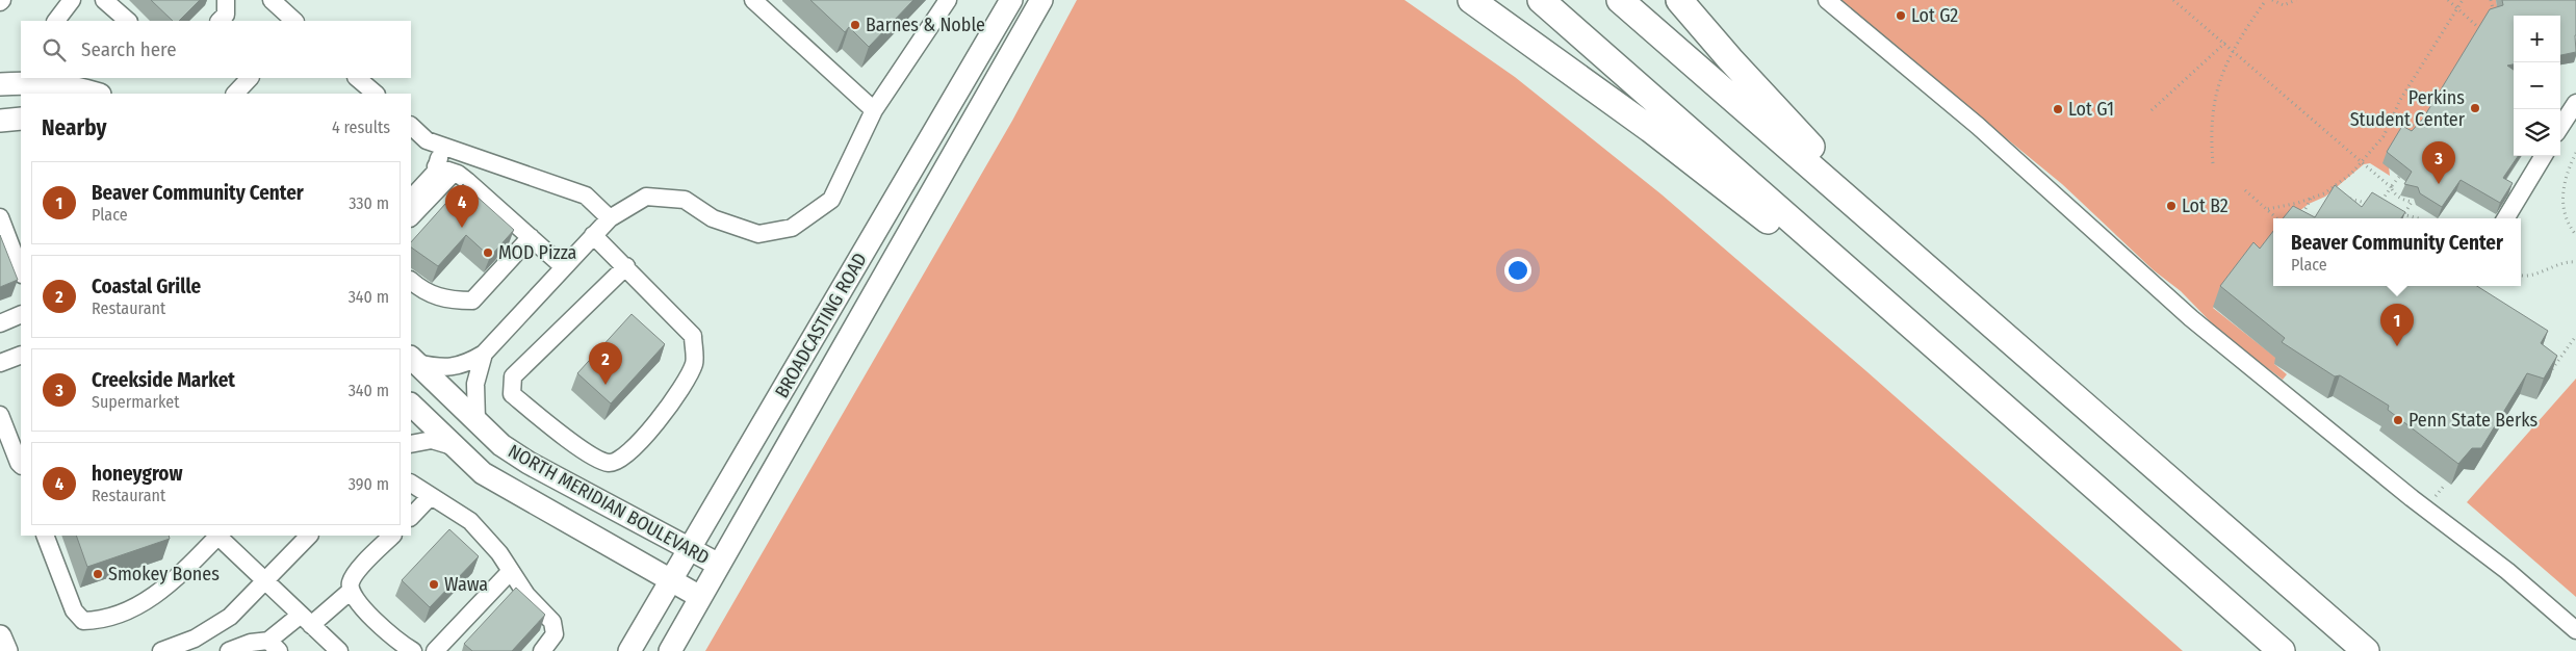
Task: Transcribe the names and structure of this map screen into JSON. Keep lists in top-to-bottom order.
{
  "streets": {
    "main road": ["BROADCASTING ROAD", "NORTH MERIDIAN BOULEVARD"]
  },
  "crossings": [
    ["BROADCASTING ROAD", "NORTH MERIDIAN BOULEVARD"]
  ],
  "places": [
    "Lot G2",
    "Barnes & Noble",
    "Perkins Student Center",
    "Lot G1",
    "Lot B2",
    "MOD Pizza",
    "Penn State Berks",
    "Smokey Bones",
    "Wawa"
  ],
  "page": {
    "map_buttons": ["+", "−"],
    "search": "Search here",
    "heading": ["Nearby", "4 results"],
    "pins": [
      "3",
      "4",
      "1",
      "2"
    ],
    "list": [
      {
        "mark": "1",
        "name": "Beaver Community Center",
        "note": "Place",
        "value": "330 m"
      },
      {
        "mark": "2",
        "name": "Coastal Grille",
        "note": "Restaurant",
        "value": "340 m"
      },
      {
        "mark": "3",
        "name": "Creekside Market",
        "note": "Supermarket",
        "value": "340 m"
      },
      {
        "mark": "4",
        "name": "honeygrow",
        "note": "Restaurant",
        "value": "390 m"
      }
    ],
    "popup": ["Beaver Community Center", "Place"]
  }
}
